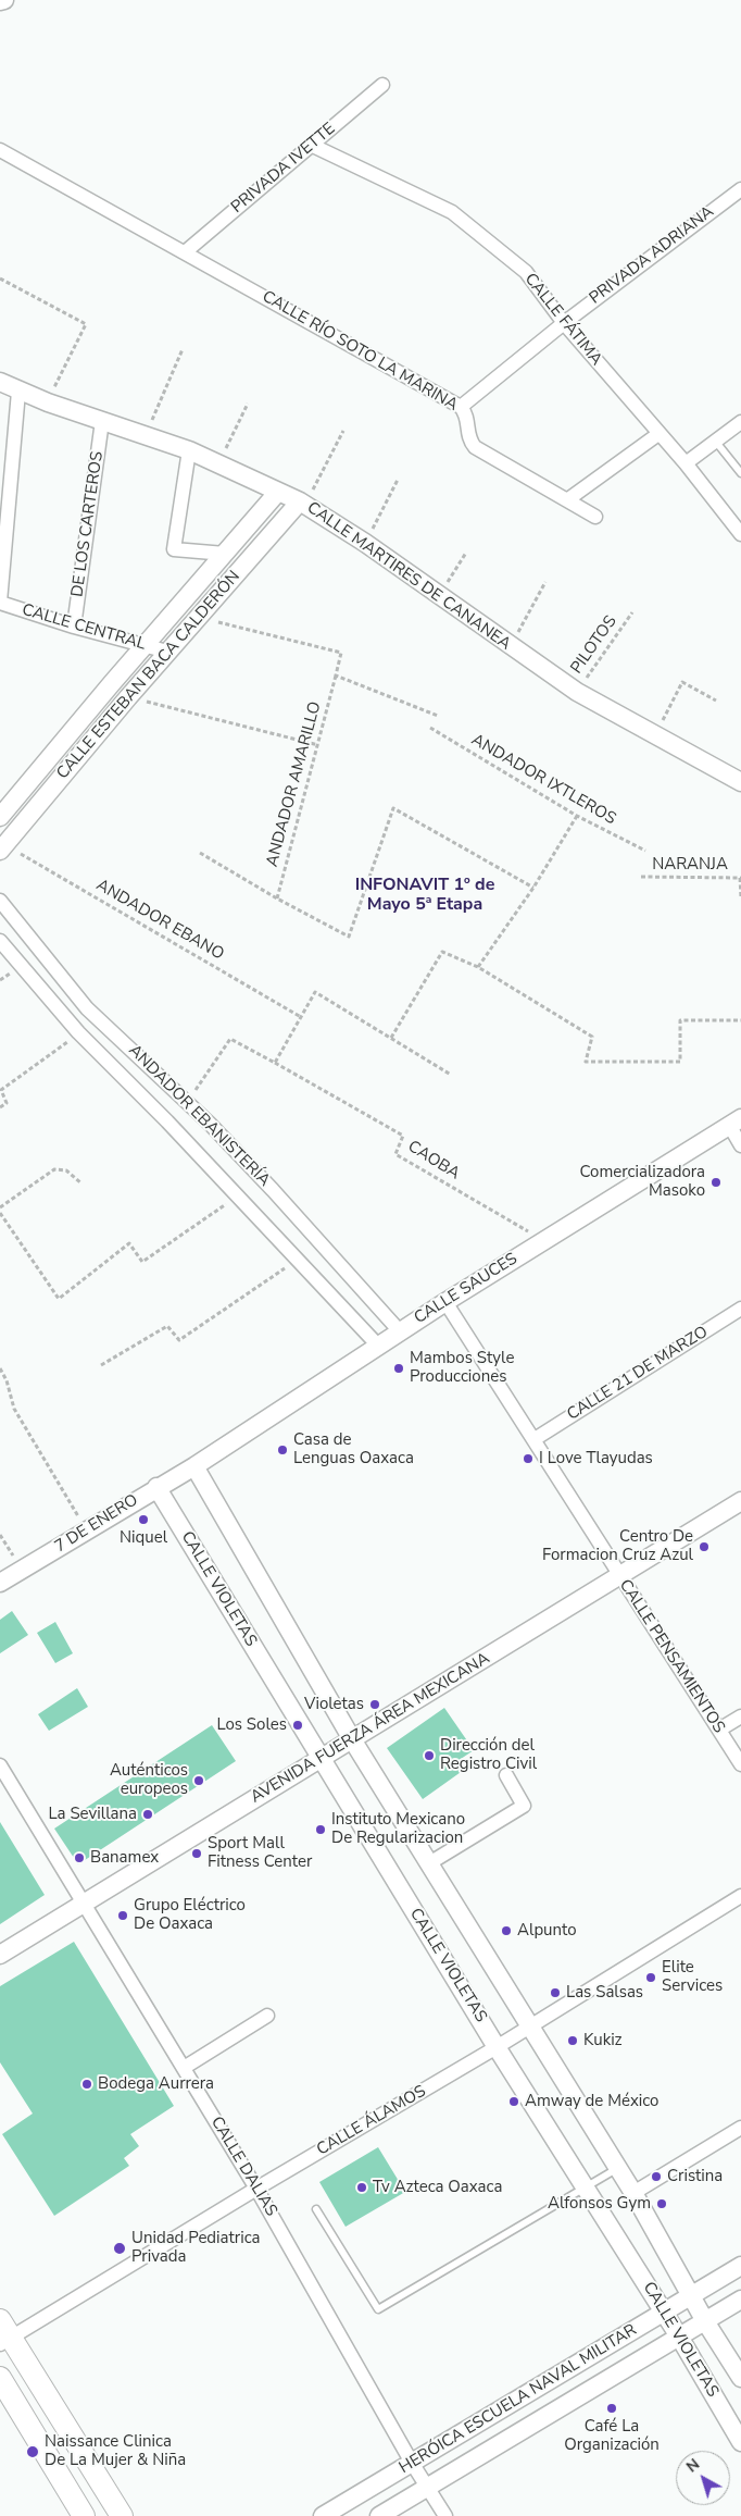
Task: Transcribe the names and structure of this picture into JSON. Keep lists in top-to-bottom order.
{
  "streets": {
    "street": [
      "PRIVADA IVETTE",
      "PRIVADA ADRIANA",
      "CALLE FÁTIMA",
      "CALLE RÍO SOTO LA MARINA",
      "DE LOS CARTEROS",
      "CALLE MARTIRES DE CANANEA",
      "CALLE CENTRAL",
      "CALLE ESTEBAN BACA CALDERÓN",
      "ANDADOR EBANISTERÍA",
      "CALLE SAUCES",
      "CALLE 21 DE MARZO",
      "7 DE ENERO",
      "CALLE VIOLETAS",
      "CALLE PENSAMIENTOS",
      "AVENIDA FUERZA ÁREA MEXICANA",
      "CALLE ÁLAMOS",
      "CALLE DALIAS",
      "HERÓICA ESCUELA NAVAL MILITAR"
    ],
    "path": [
      "PILOTOS",
      "ANDADOR IXTLEROS",
      "ANDADOR AMARILLO",
      "NARANJA",
      "ANDADOR EBANO",
      "CAOBA"
    ]
  },
  "crossings": [
    ["PRIVADA IVETTE", "CALLE FÁTIMA"],
    ["PRIVADA IVETTE", "CALLE RÍO SOTO LA MARINA"],
    ["PRIVADA ADRIANA", "CALLE FÁTIMA"],
    ["PRIVADA ADRIANA", "CALLE RÍO SOTO LA MARINA"],
    ["DE LOS CARTEROS", "CALLE MARTIRES DE CANANEA"],
    ["DE LOS CARTEROS", "CALLE CENTRAL"],
    ["CALLE MARTIRES DE CANANEA", "PILOTOS"],
    ["CALLE MARTIRES DE CANANEA", "CALLE ESTEBAN BACA CALDERÓN"],
    ["CALLE CENTRAL", "CALLE ESTEBAN BACA CALDERÓN"],
    ["CALLE ESTEBAN BACA CALDERÓN", "ANDADOR AMARILLO"],
    ["CALLE ESTEBAN BACA CALDERÓN", "ANDADOR EBANO"],
    ["ANDADOR EBANISTERÍA", "CALLE SAUCES"],
    ["CAOBA", "CALLE SAUCES"],
    ["CALLE SAUCES", "7 DE ENERO"],
    ["CALLE SAUCES", "CALLE VIOLETAS"],
    ["CALLE SAUCES", "CALLE PENSAMIENTOS"],
    ["CALLE 21 DE MARZO", "CALLE PENSAMIENTOS"],
    ["7 DE ENERO", "CALLE VIOLETAS"],
    ["CALLE VIOLETAS", "AVENIDA FUERZA ÁREA MEXICANA"],
    ["CALLE VIOLETAS", "CALLE ÁLAMOS"],
    ["CALLE VIOLETAS", "HERÓICA ESCUELA NAVAL MILITAR"],
    ["CALLE PENSAMIENTOS", "AVENIDA FUERZA ÁREA MEXICANA"],
    ["AVENIDA FUERZA ÁREA MEXICANA", "CALLE DALIAS"],
    ["CALLE ÁLAMOS", "CALLE DALIAS"],
    ["CALLE DALIAS", "HERÓICA ESCUELA NAVAL MILITAR"]
  ],
  "districts": ["INFONAVIT 1º de Mayo 5ª Etapa"],
  "places": [
    "Comercializadora Masoko",
    "Mambos Style Producciones",
    "Casa de Lenguas Oaxaca",
    "I Love Tlayudas",
    "Niquel",
    "Centro De Formacion Cruz Azul",
    "Violetas",
    "Los Soles",
    "Dirección del Registro Civil",
    "Auténticos europeos",
    "La Sevillana",
    "Instituto Mexicano De Regularizacion",
    "Sport Mall Fitness Center",
    "Banamex",
    "Grupo Eléctrico De Oaxaca",
    "Alpunto",
    "Elite Services",
    "Las Salsas",
    "Kukiz",
    "Bodega Aurrera",
    "Amway de México",
    "Cristina",
    "Tv Azteca Oaxaca",
    "Alfonsos Gym",
    "Unidad Pediatrica Privada",
    "Café La Organización",
    "Naissance Clinica De La Mujer & Niña"
  ],
  "north": "top left"
}
